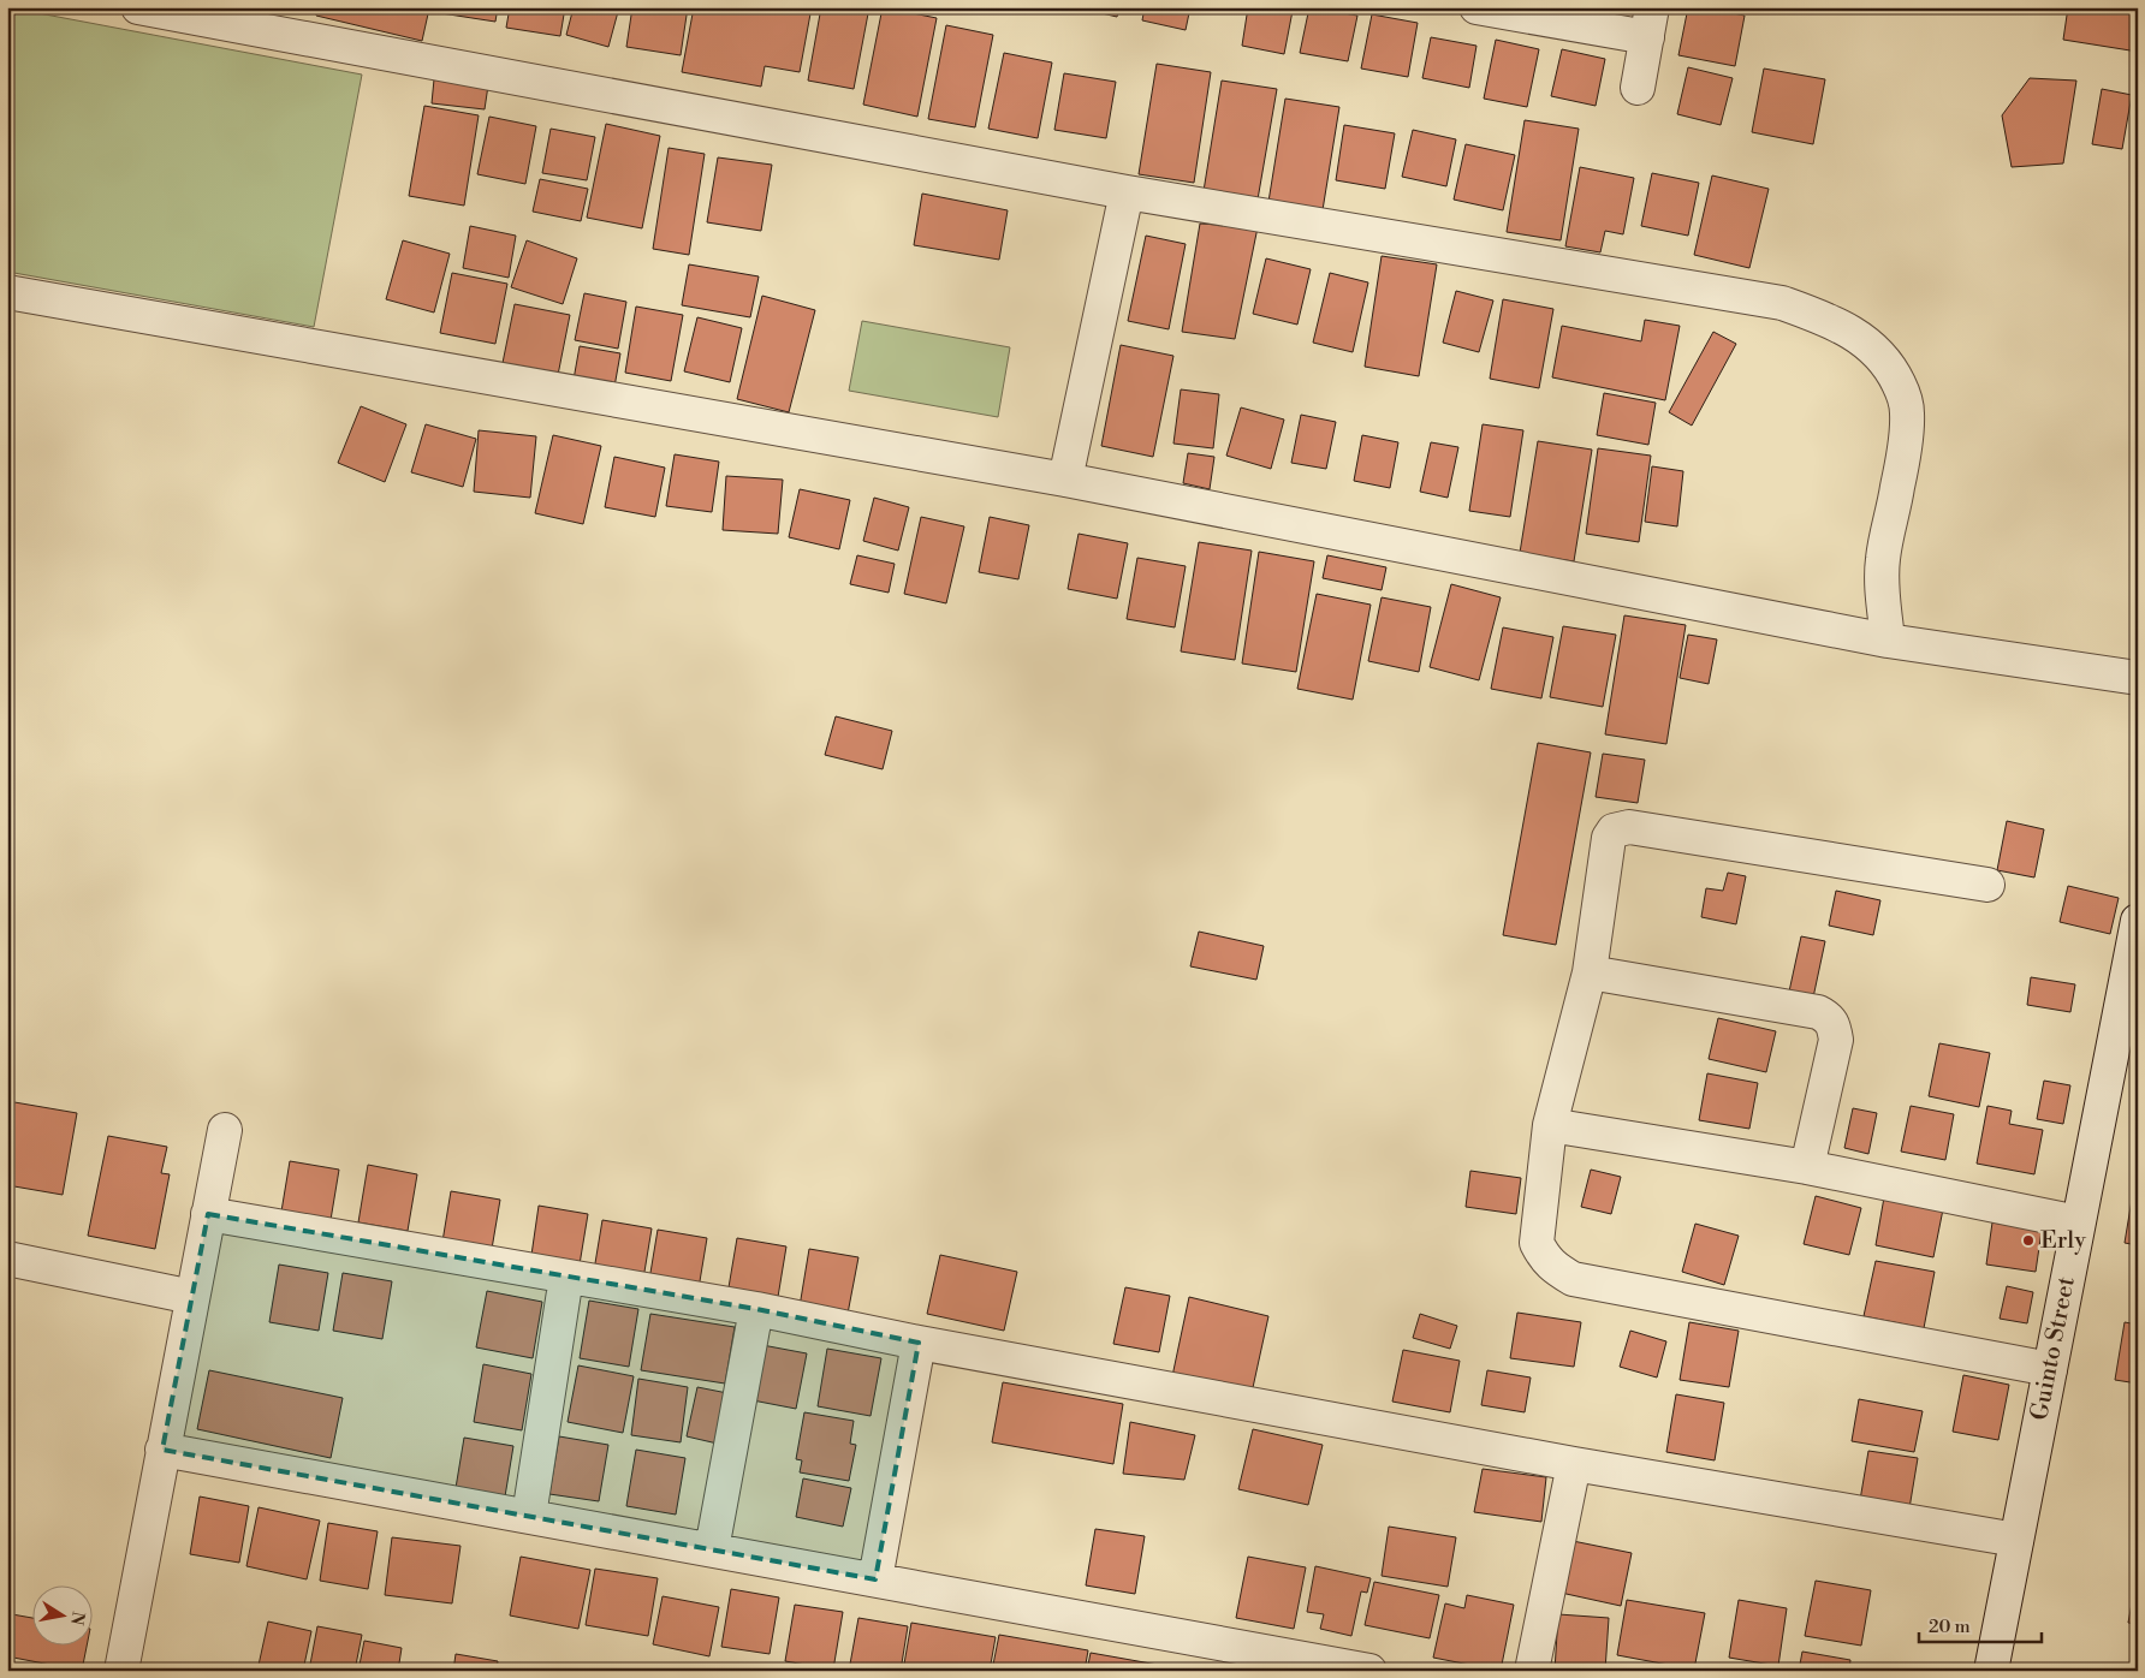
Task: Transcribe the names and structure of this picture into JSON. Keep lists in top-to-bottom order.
{
  "streets": {
    "street": ["Guinto Street"]
  },
  "places": ["Erly"],
  "scale_bar": "20 m",
  "north": "right"
}
